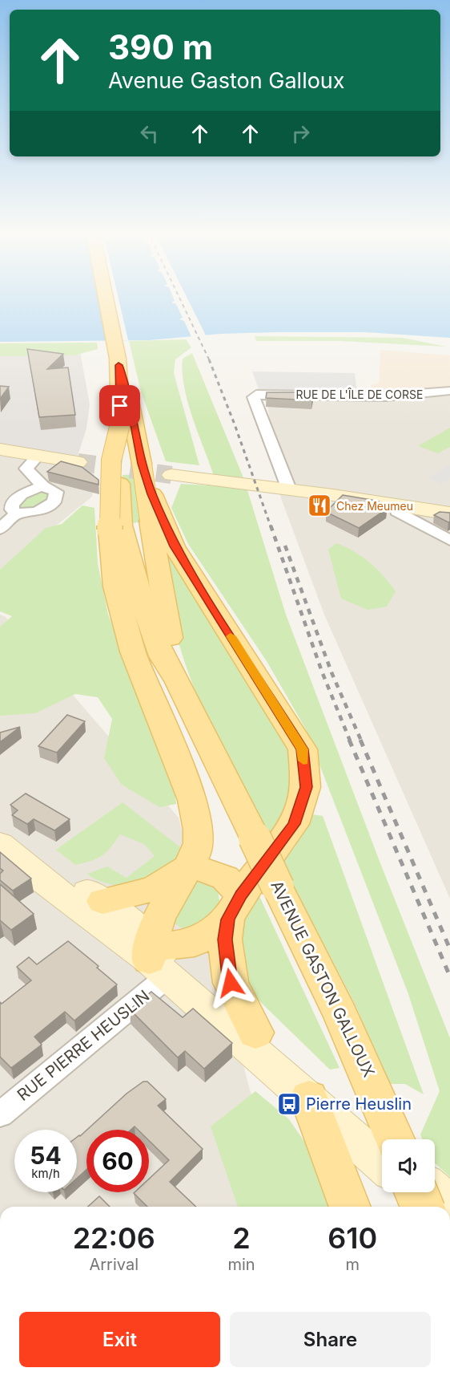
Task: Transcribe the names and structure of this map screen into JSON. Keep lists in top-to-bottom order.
{
  "streets": {
    "main road": ["AVENUE GASTON GALLOUX"],
    "street": ["RUE DE L'ÎLE DE CORSE", "RUE PIERRE HEUSLIN"]
  },
  "places": {
    "restaurant": ["Chez Meumeu"],
    "bus stop": ["Pierre Heuslin"]
  },
  "page": {
    "turn": ["390 m", "Avenue Gaston Galloux"],
    "speed": "54 km/h",
    "limit": "60",
    "eta": [
      "22:06",
      "Arrival",
      "2",
      "min",
      "610",
      "m"
    ],
    "buttons": ["Exit", "Share"]
  }
}
